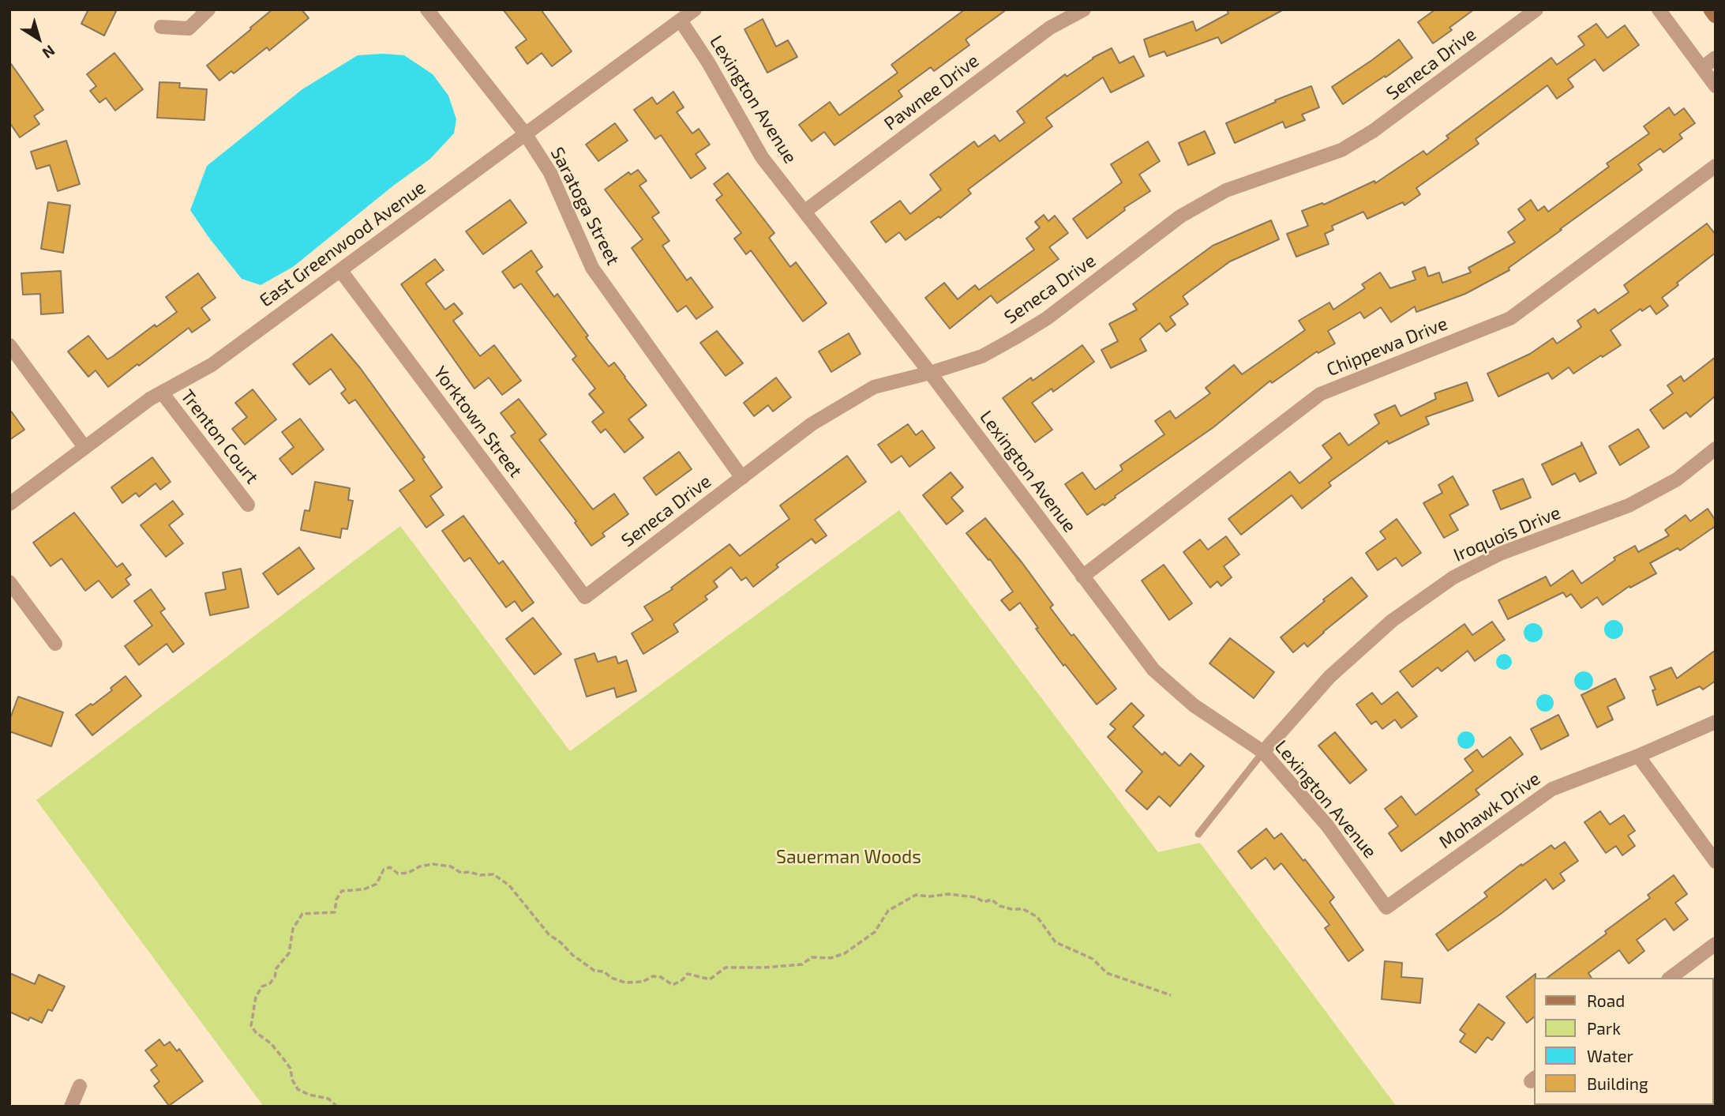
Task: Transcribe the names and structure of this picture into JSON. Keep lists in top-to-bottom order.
{
  "streets": {
    "street": [
      "Seneca Drive",
      "Pawnee Drive",
      "Lexington Avenue",
      "Saratoga Street",
      "East Greenwood Avenue",
      "Chippewa Drive",
      "Yorktown Street",
      "Trenton Court",
      "Iroquois Drive",
      "Mohawk Drive"
    ]
  },
  "crossings": [
    ["Seneca Drive", "Lexington Avenue"],
    ["Seneca Drive", "Saratoga Street"],
    ["Seneca Drive", "Yorktown Street"],
    ["Pawnee Drive", "Lexington Avenue"],
    ["Lexington Avenue", "East Greenwood Avenue"],
    ["Lexington Avenue", "Chippewa Drive"],
    ["Lexington Avenue", "Iroquois Drive"],
    ["Lexington Avenue", "Mohawk Drive"],
    ["Saratoga Street", "East Greenwood Avenue"],
    ["East Greenwood Avenue", "Yorktown Street"],
    ["East Greenwood Avenue", "Trenton Court"]
  ],
  "parks": ["Sauerman Woods"],
  "legend": [
    "Road",
    "Park",
    "Water",
    "Building"
  ],
  "north": "bottom right"
}
